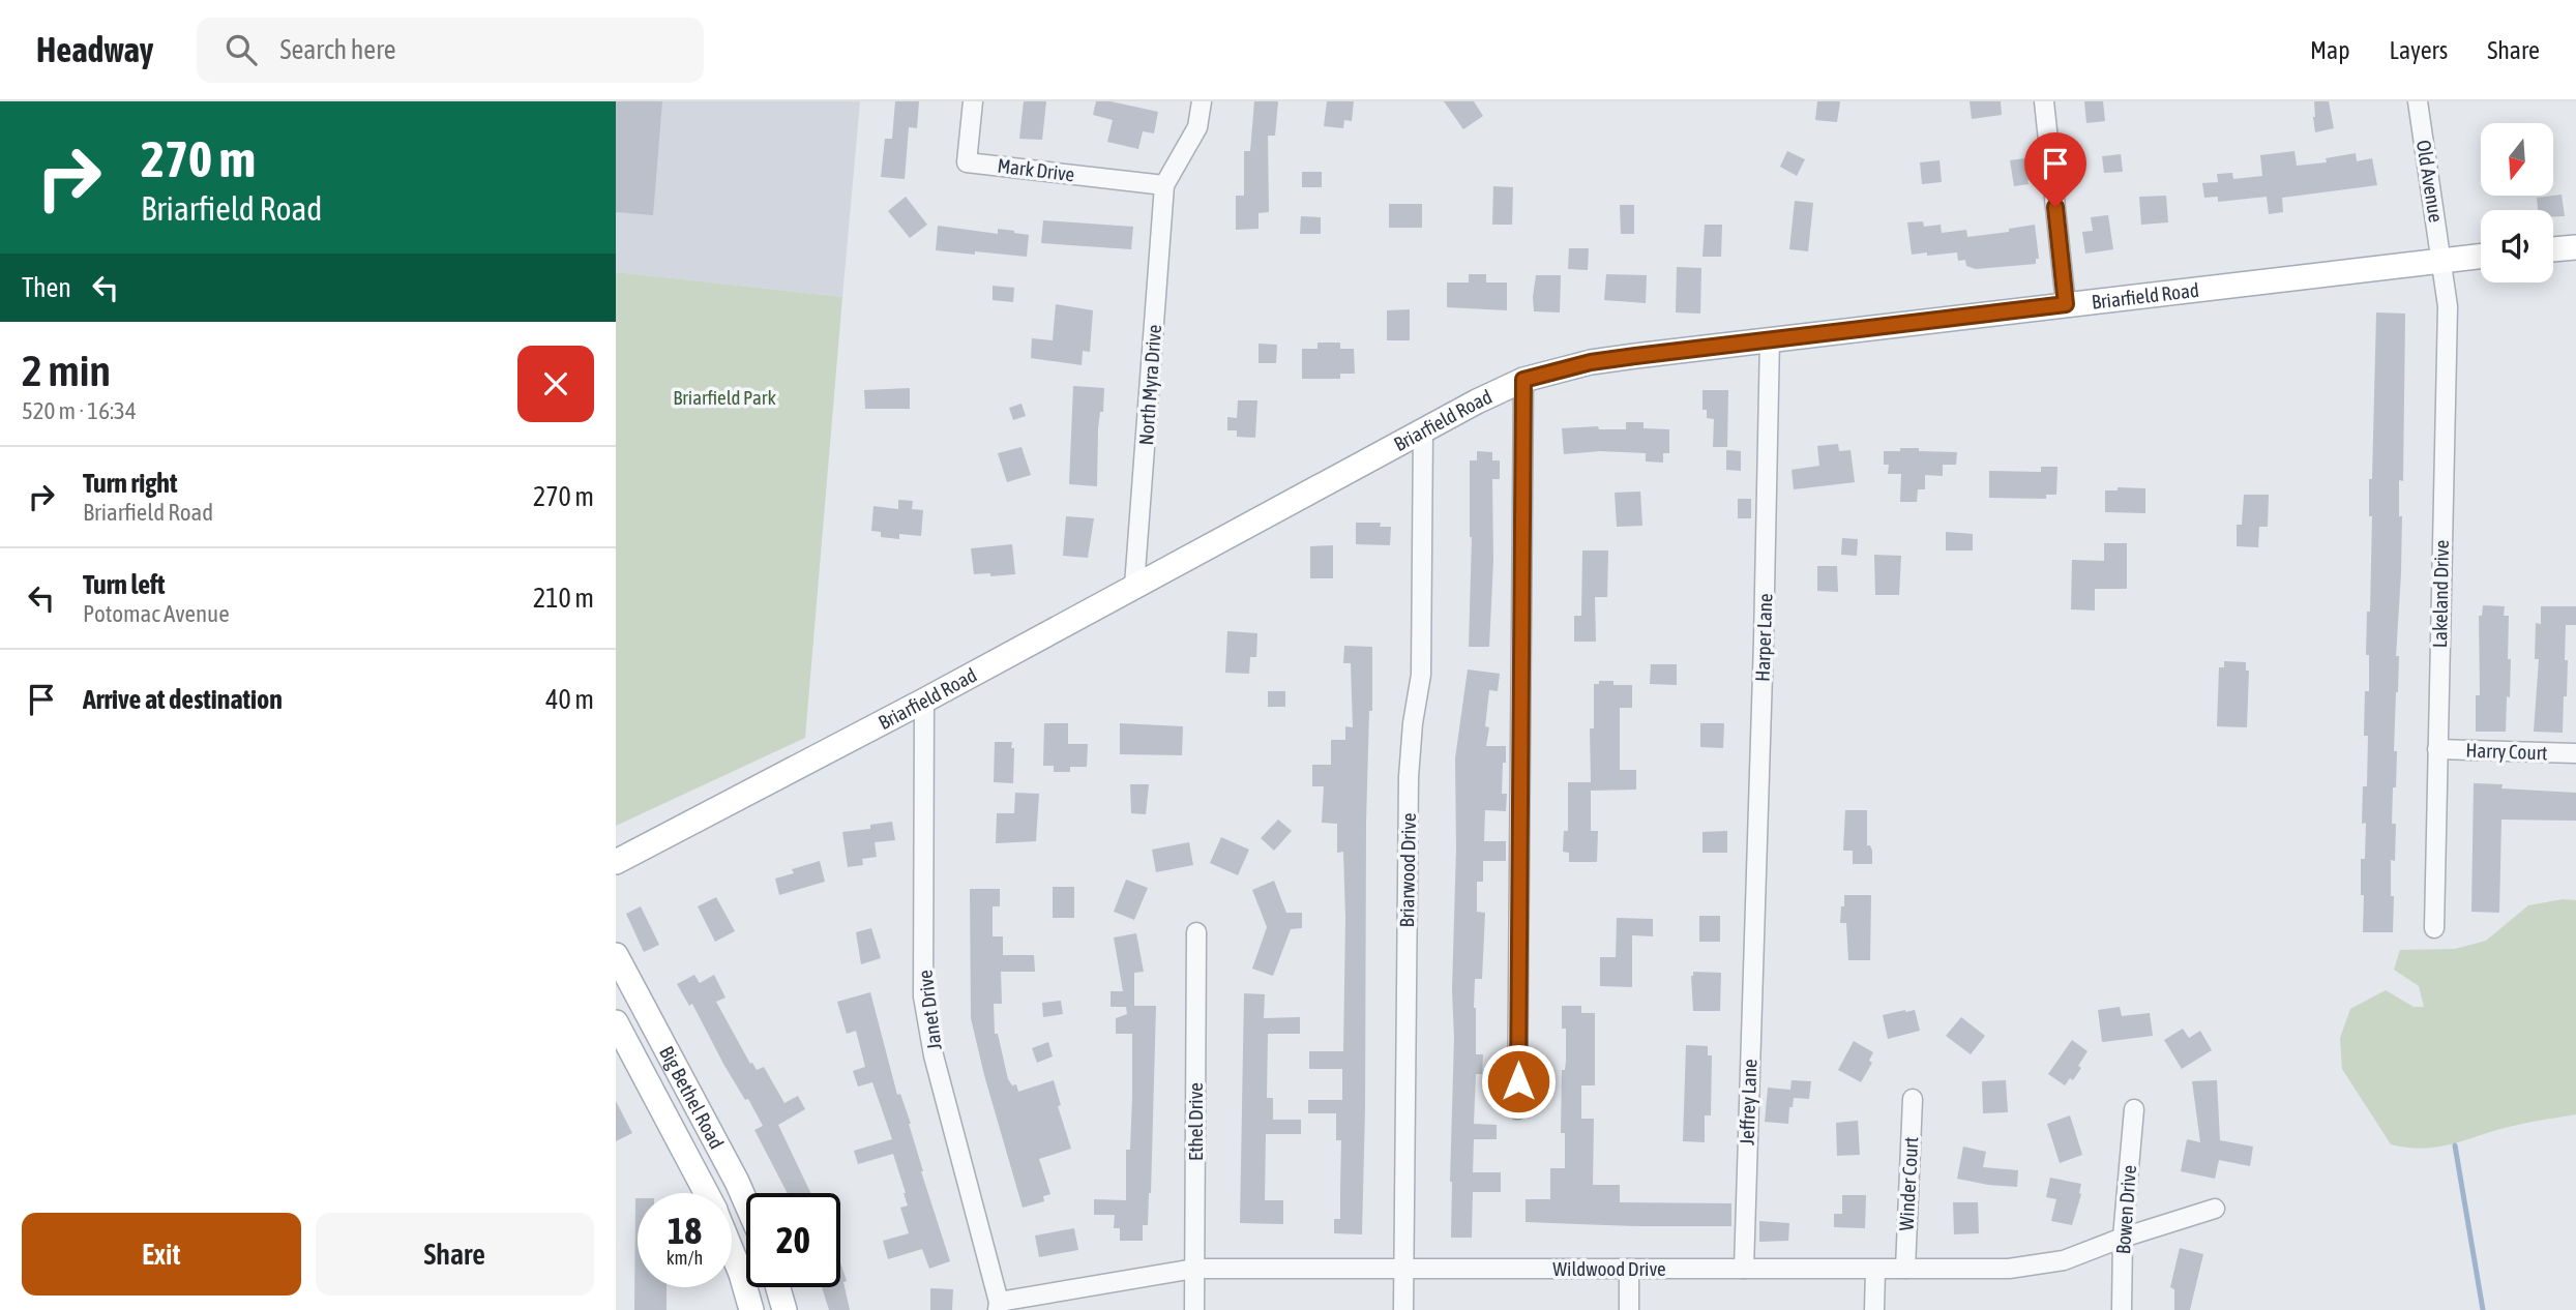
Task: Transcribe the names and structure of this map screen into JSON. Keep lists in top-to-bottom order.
{
  "streets": {
    "main road": ["Briarfield Road", "Big Bethel Road"],
    "street": [
      "Mark Drive",
      "Old Avenue",
      "North Myra Drive",
      "Lakeland Drive",
      "Harper Lane",
      "Harry Court",
      "Briarwood Drive",
      "Janet Drive",
      "Jeffrey Lane",
      "Ethel Drive",
      "Winder Court",
      "Bowen Drive",
      "Wildwood Drive"
    ]
  },
  "crossings": [
    ["Mark Drive", "North Myra Drive"],
    ["Old Avenue", "Briarfield Road"],
    ["Old Avenue", "Lakeland Drive"],
    ["Briarfield Road", "North Myra Drive"],
    ["Briarfield Road", "Lakeland Drive"],
    ["Briarfield Road", "Harper Lane"],
    ["Briarfield Road", "Briarwood Drive"],
    ["Briarfield Road", "Janet Drive"],
    ["Lakeland Drive", "Harry Court"],
    ["Harper Lane", "Jeffrey Lane"],
    ["Briarwood Drive", "Wildwood Drive"],
    ["Janet Drive", "Wildwood Drive"],
    ["Jeffrey Lane", "Wildwood Drive"],
    ["Ethel Drive", "Wildwood Drive"],
    ["Winder Court", "Wildwood Drive"],
    ["Bowen Drive", "Wildwood Drive"]
  ],
  "parks": ["Briarfield Park"],
  "north": "bottom",
  "page": {
    "header": "Headway",
    "search": "Search here",
    "nav": ["Map", "Layers", "Share"],
    "turn": ["270 m", "Briarfield Road"],
    "then": "Then",
    "heading": ["2 min", "520 m · 16:34"],
    "list": [
      {
        "name": "Turn right",
        "note": "Briarfield Road",
        "value": "270 m"
      },
      {
        "name": "Turn left",
        "note": "Potomac Avenue",
        "value": "210 m"
      },
      {
        "name": "Arrive at destination",
        "value": "40 m"
      }
    ],
    "speed": "18 km/h",
    "limit": "20",
    "buttons": ["Exit", "Share"]
  }
}
